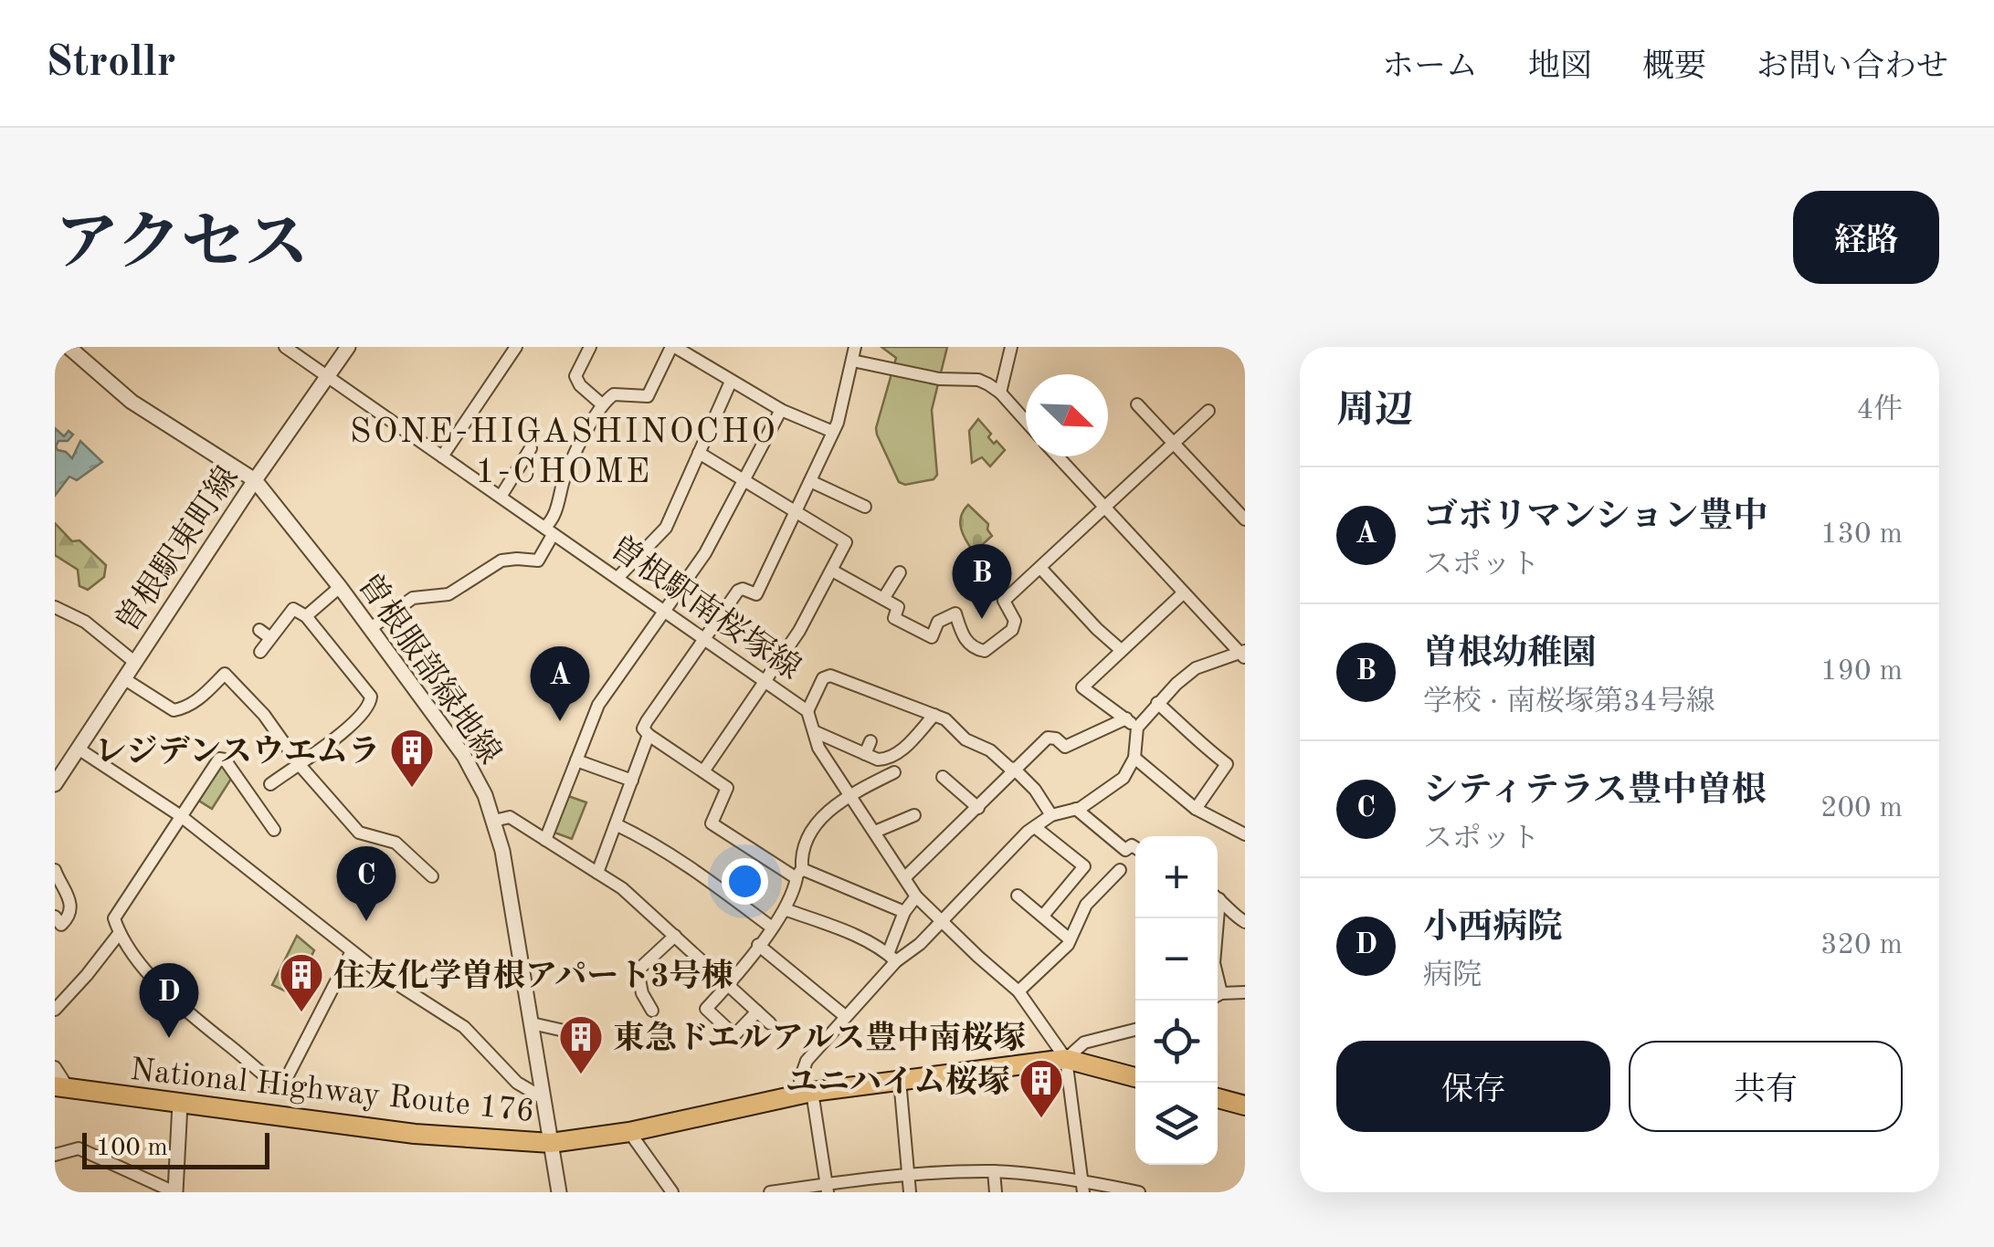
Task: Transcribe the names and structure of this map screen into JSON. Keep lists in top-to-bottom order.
{
  "streets": {
    "highway": ["National Highway Route 176"],
    "street": ["曽根駅東町線", "曽根駅南桜塚線", "曽根服部緑地線"]
  },
  "crossings": [
    ["曽根駅東町線", "曽根駅南桜塚線"],
    ["曽根駅東町線", "曽根服部緑地線"],
    ["曽根駅南桜塚線", "National Highway Route 176"],
    ["曽根服部緑地線", "National Highway Route 176"]
  ],
  "districts": ["SONE-HIGASHINOCHO 1-CHOME"],
  "places": {
    "building": [
      "レジデンスウエムラ",
      "住友化学曽根アパート3号棟",
      "東急ドエルアルス豊中南桜塚",
      "ユニハイム桜塚"
    ]
  },
  "scale_bar": "100 m",
  "north": "bottom right",
  "page": {
    "header": "Strollr",
    "nav": [
      "ホーム",
      "地図",
      "概要",
      "お問い合わせ"
    ],
    "title": "アクセス",
    "buttons": [
      "経路",
      ["保存", "共有"]
    ],
    "heading": ["周辺", "4件"],
    "list": [
      {
        "mark": "A",
        "name": "ゴボリマンション豊中",
        "note": "スポット",
        "value": "130 m"
      },
      {
        "mark": "B",
        "name": "曽根幼稚園",
        "note": "学校 · 南桜塚第34号線",
        "value": "190 m"
      },
      {
        "mark": "C",
        "name": "シティテラス豊中曽根",
        "note": "スポット",
        "value": "200 m"
      },
      {
        "mark": "D",
        "name": "小西病院",
        "note": "病院",
        "value": "320 m"
      }
    ],
    "pins": [
      "B",
      "A",
      "C",
      "D"
    ],
    "map_buttons": ["+", "−"],
    "scale": "100 m"
  }
}
